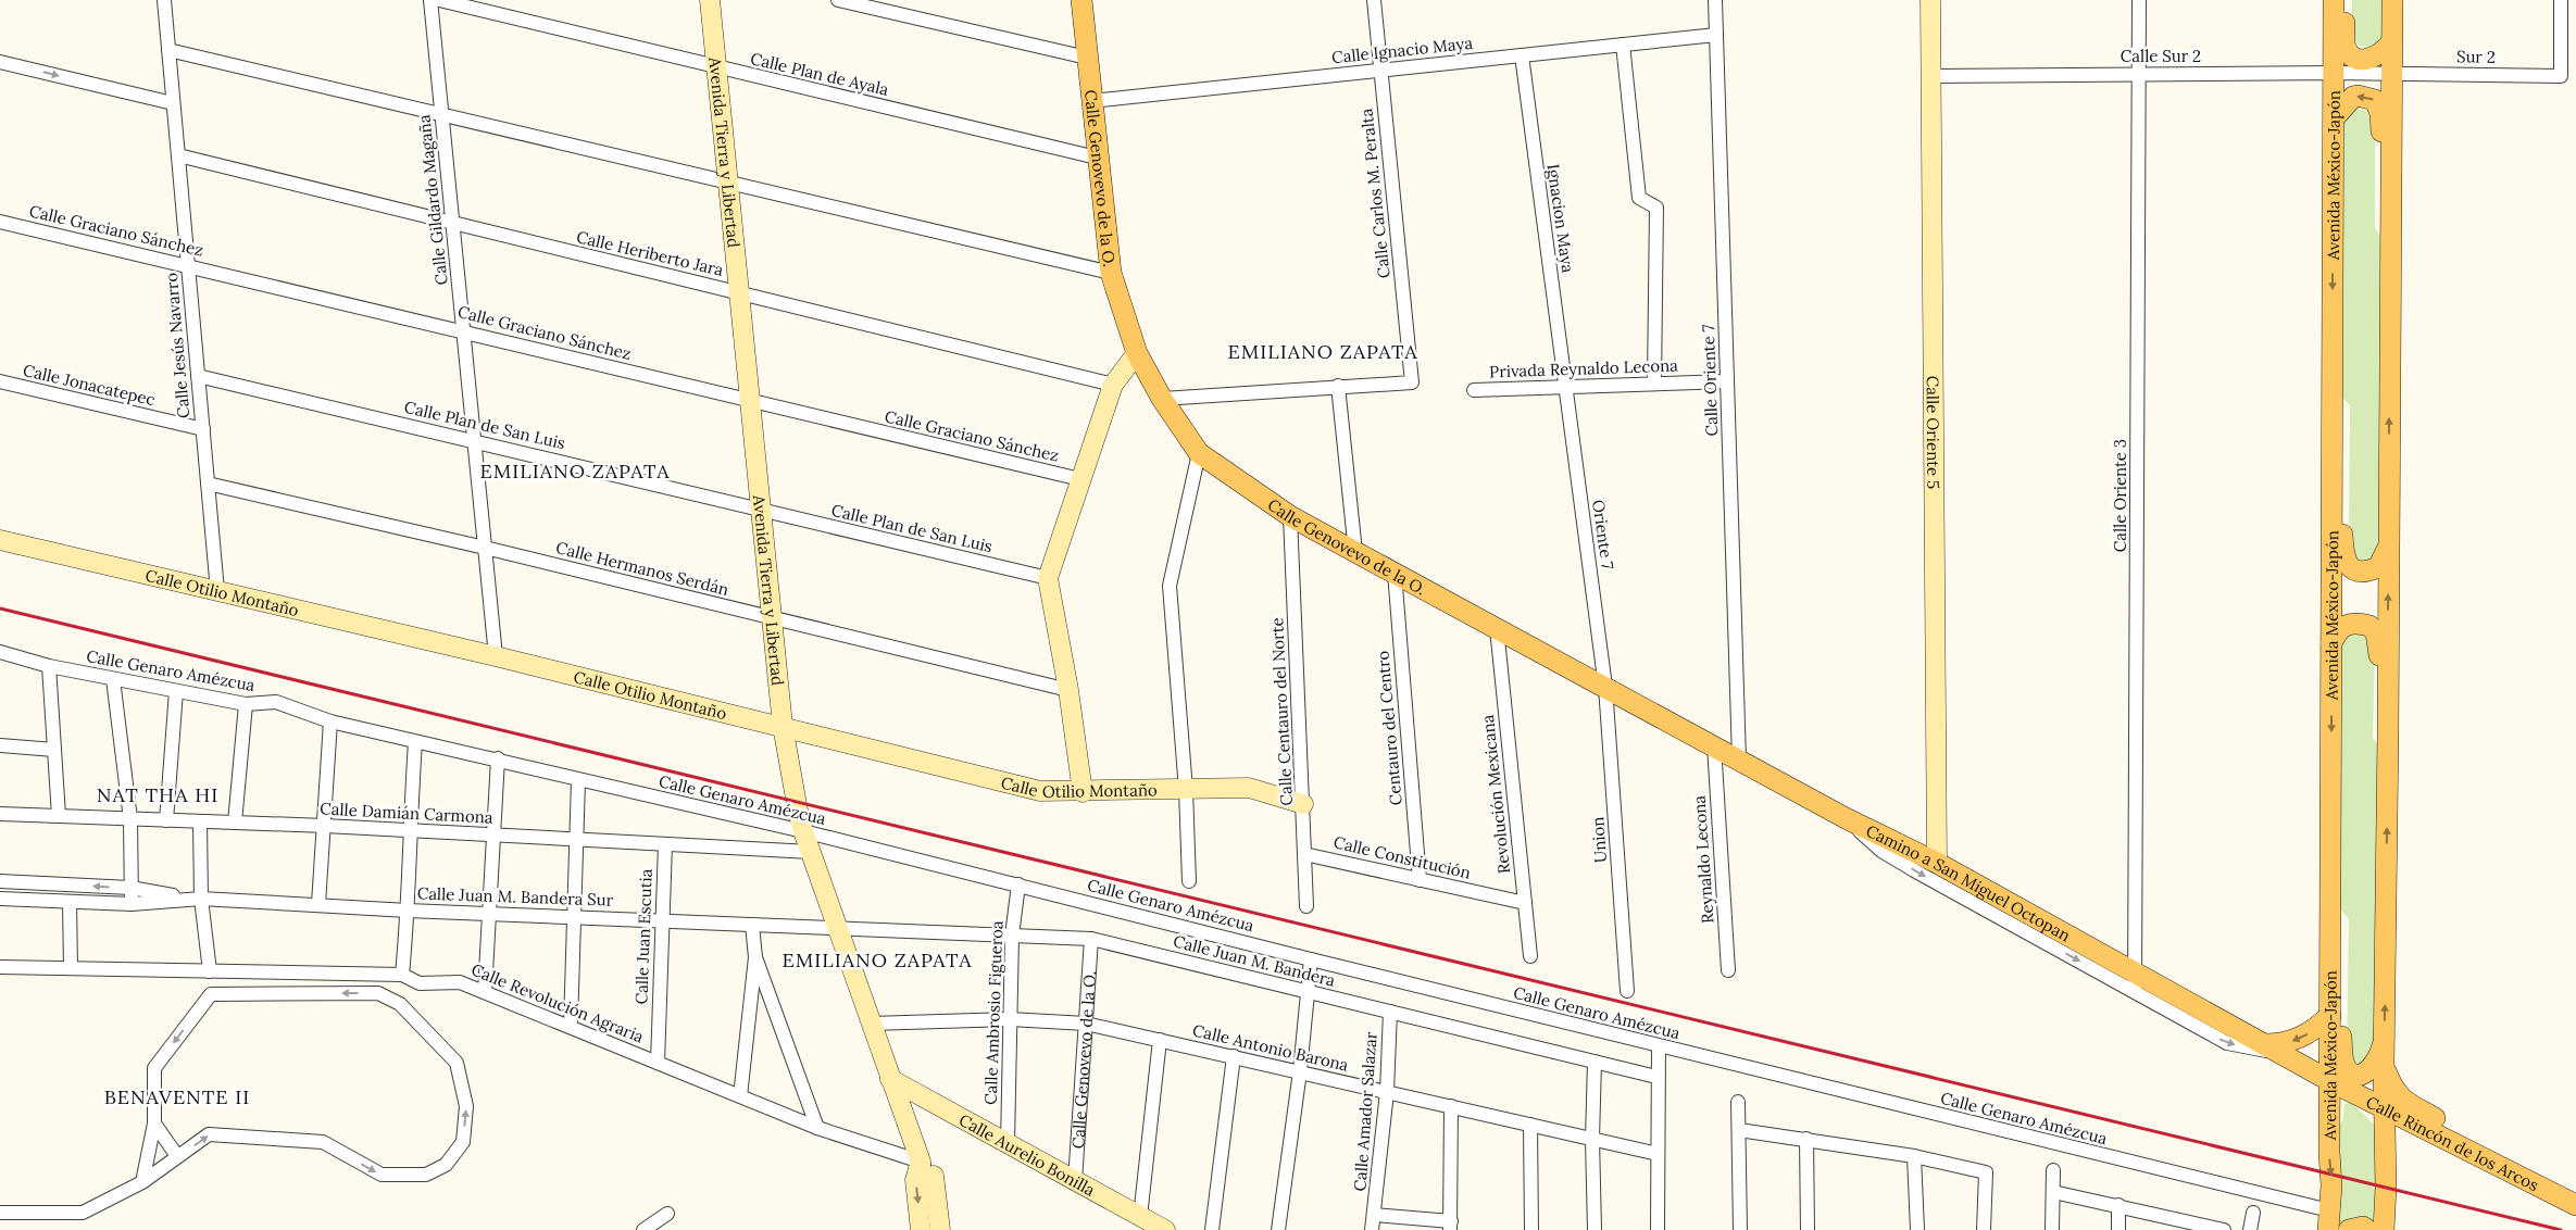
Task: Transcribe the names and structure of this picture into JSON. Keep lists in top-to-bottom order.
{
  "streets": {
    "main road": [
      "Avenida México-Japón",
      "Calle Genovevo de la O.",
      "Camino a San Miguel Octopan",
      "Calle Rincón de los Arcos"
    ],
    "street": [
      "Calle Ignacio Maya",
      "Calle Sur 2",
      "Sur 2",
      "Calle Plan de Ayala",
      "Avenida Tierra y Libertad",
      "Calle Carlos M. Peralta",
      "Calle Gildardo Magaña",
      "Ignacion Maya",
      "Calle Graciano Sánchez",
      "Calle Heriberto Jara",
      "Calle Jesús Navarro",
      "Privada Reynaldo Lecona",
      "Calle Oriente 7",
      "Calle Jonacatepec",
      "Calle Plan de San Luis",
      "Calle Oriente 5",
      "Calle Oriente 3",
      "Oriente 7",
      "Calle Hermanos Serdán",
      "Calle Otilio Montaño",
      "Calle Genaro Amézcua",
      "Calle Centauro del Norte",
      "Centauro del Centro",
      "Revolución Mexicana",
      "Calle Damián Carmona",
      "Union",
      "Calle Constitución",
      "Reynaldo Lecona",
      "Calle Juan M. Bandera Sur",
      "Calle Juan Escutia",
      "Calle Juan M. Bandera",
      "Calle Revolución Agraria",
      "Calle Ambrosio Figueroa",
      "Calle Antonio Barona",
      "Calle Amador Salazar",
      "Calle Aurelio Bonilla"
    ]
  },
  "crossings": [
    ["Calle Ignacio Maya", "Calle Genovevo de la O."],
    ["Calle Ignacio Maya", "Calle Carlos M. Peralta"],
    ["Calle Ignacio Maya", "Ignacion Maya"],
    ["Calle Ignacio Maya", "Calle Oriente 7"],
    ["Calle Sur 2", "Sur 2"],
    ["Calle Sur 2", "Avenida México-Japón"],
    ["Calle Sur 2", "Calle Oriente 5"],
    ["Calle Sur 2", "Calle Oriente 3"],
    ["Calle Plan de Ayala", "Avenida Tierra y Libertad"],
    ["Calle Plan de Ayala", "Calle Genovevo de la O."],
    ["Avenida Tierra y Libertad", "Calle Graciano Sánchez"],
    ["Avenida Tierra y Libertad", "Calle Heriberto Jara"],
    ["Avenida Tierra y Libertad", "Calle Plan de San Luis"],
    ["Avenida Tierra y Libertad", "Calle Hermanos Serdán"],
    ["Avenida Tierra y Libertad", "Calle Otilio Montaño"],
    ["Avenida Tierra y Libertad", "Calle Genaro Amézcua"],
    ["Avenida Tierra y Libertad", "Calle Damián Carmona"],
    ["Avenida Tierra y Libertad", "Calle Juan M. Bandera Sur"],
    ["Avenida Tierra y Libertad", "Calle Juan M. Bandera"],
    ["Avenida Tierra y Libertad", "Calle Revolución Agraria"],
    ["Avenida Tierra y Libertad", "Calle Antonio Barona"],
    ["Avenida Tierra y Libertad", "Calle Aurelio Bonilla"],
    ["Avenida México-Japón", "Calle Genaro Amézcua"],
    ["Avenida México-Japón", "Camino a San Miguel Octopan"],
    ["Avenida México-Japón", "Calle Rincón de los Arcos"],
    ["Calle Genovevo de la O.", "Oriente 7"],
    ["Calle Genovevo de la O.", "Calle Centauro del Norte"],
    ["Calle Genovevo de la O.", "Centauro del Centro"],
    ["Calle Genovevo de la O.", "Revolución Mexicana"],
    ["Calle Genovevo de la O.", "Union"],
    ["Calle Genovevo de la O.", "Camino a San Miguel Octopan"],
    ["Calle Genovevo de la O.", "Calle Juan M. Bandera"],
    ["Calle Genovevo de la O.", "Calle Antonio Barona"],
    ["Calle Genovevo de la O.", "Calle Aurelio Bonilla"],
    ["Calle Gildardo Magaña", "Calle Graciano Sánchez"],
    ["Calle Gildardo Magaña", "Calle Heriberto Jara"],
    ["Calle Gildardo Magaña", "Calle Plan de San Luis"],
    ["Calle Gildardo Magaña", "Calle Hermanos Serdán"],
    ["Calle Gildardo Magaña", "Calle Otilio Montaño"],
    ["Ignacion Maya", "Privada Reynaldo Lecona"],
    ["Ignacion Maya", "Oriente 7"],
    ["Calle Graciano Sánchez", "Calle Jesús Navarro"],
    ["Calle Heriberto Jara", "Calle Jesús Navarro"],
    ["Calle Jesús Navarro", "Calle Jonacatepec"],
    ["Calle Jesús Navarro", "Calle Plan de San Luis"],
    ["Calle Jesús Navarro", "Calle Hermanos Serdán"],
    ["Calle Jesús Navarro", "Calle Otilio Montaño"],
    ["Privada Reynaldo Lecona", "Calle Oriente 7"],
    ["Privada Reynaldo Lecona", "Oriente 7"],
    ["Calle Oriente 7", "Camino a San Miguel Octopan"],
    ["Calle Oriente 5", "Camino a San Miguel Octopan"],
    ["Calle Oriente 3", "Camino a San Miguel Octopan"],
    ["Oriente 7", "Union"],
    ["Oriente 7", "Camino a San Miguel Octopan"],
    ["Calle Otilio Montaño", "Calle Centauro del Norte"],
    ["Calle Genaro Amézcua", "Calle Ambrosio Figueroa"],
    ["Calle Centauro del Norte", "Calle Constitución"],
    ["Centauro del Centro", "Calle Constitución"],
    ["Revolución Mexicana", "Calle Constitución"],
    ["Calle Damián Carmona", "Calle Juan Escutia"],
    ["Union", "Camino a San Miguel Octopan"],
    ["Reynaldo Lecona", "Camino a San Miguel Octopan"],
    ["Camino a San Miguel Octopan", "Calle Rincón de los Arcos"],
    ["Calle Juan M. Bandera Sur", "Calle Juan Escutia"],
    ["Calle Juan M. Bandera Sur", "Calle Juan M. Bandera"],
    ["Calle Juan Escutia", "Calle Revolución Agraria"],
    ["Calle Juan M. Bandera", "Calle Ambrosio Figueroa"],
    ["Calle Juan M. Bandera", "Calle Amador Salazar"],
    ["Calle Ambrosio Figueroa", "Calle Antonio Barona"],
    ["Calle Ambrosio Figueroa", "Calle Aurelio Bonilla"],
    ["Calle Antonio Barona", "Calle Amador Salazar"]
  ],
  "districts": [
    "EMILIANO ZAPATA",
    "EMILIANO ZAPATA",
    "NAT THA HI",
    "EMILIANO ZAPATA",
    "BENAVENTE II"
  ]
}
